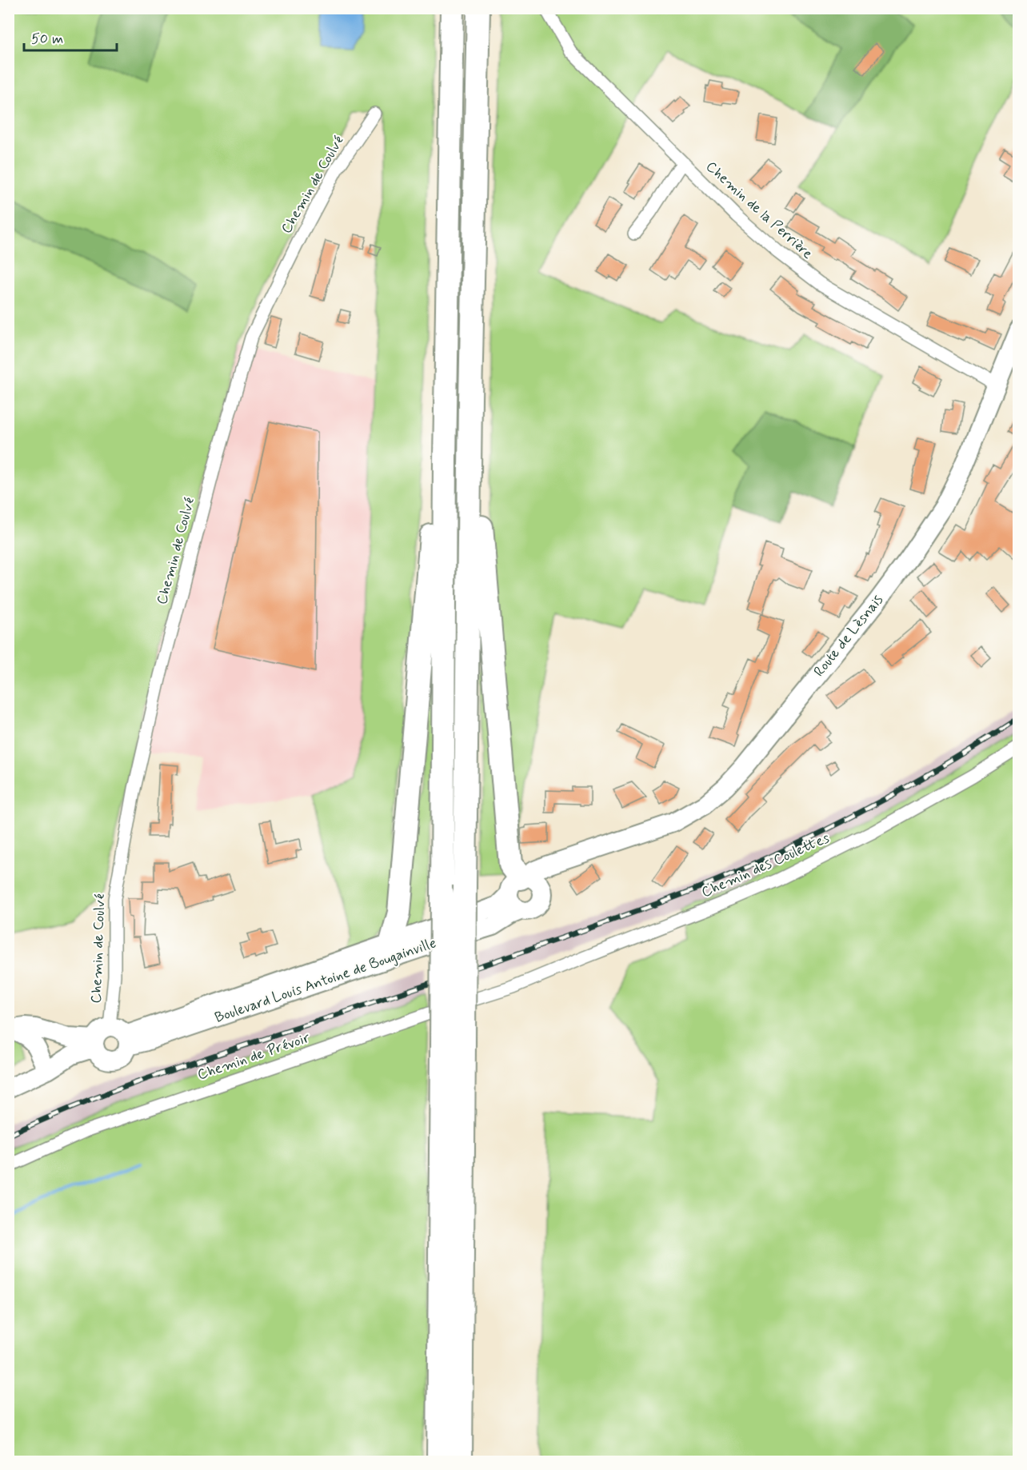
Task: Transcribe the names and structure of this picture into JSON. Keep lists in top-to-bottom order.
{
  "streets": {
    "main road": ["Route de Lèsnais", "Boulevard Louis Antoine de Bougainville"],
    "street": [
      "Chemin de Coulvé",
      "Chemin de la Perrière",
      "Chemin des Coulettes",
      "Chemin de Prévoir"
    ]
  },
  "crossings": [
    ["Chemin de Coulvé", "Boulevard Louis Antoine de Bougainville"],
    ["Chemin de la Perrière", "Route de Lèsnais"],
    ["Route de Lèsnais", "Boulevard Louis Antoine de Bougainville"],
    ["Chemin des Coulettes", "Chemin de Prévoir"]
  ],
  "scale_bar": "50 m"
}
